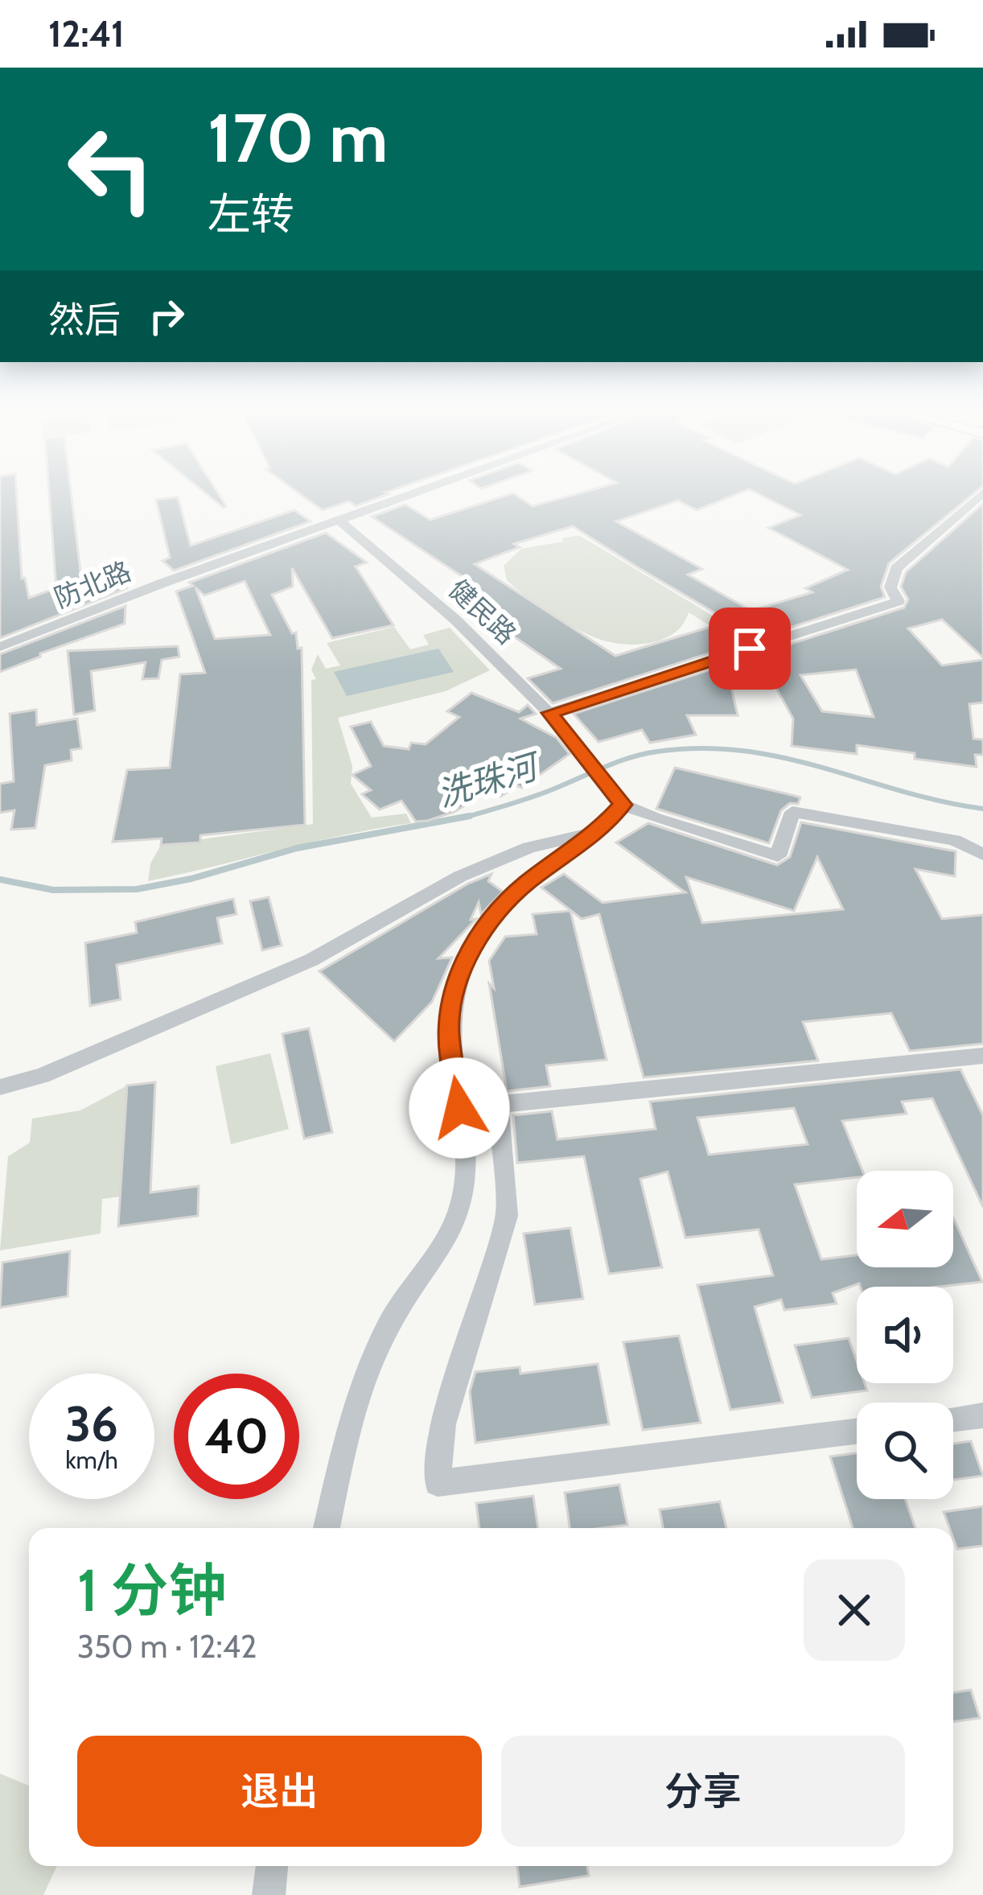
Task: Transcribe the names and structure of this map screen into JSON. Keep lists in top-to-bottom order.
{
  "streets": {
    "street": ["防北路", "健民路"]
  },
  "crossings": [
    ["防北路", "健民路"]
  ],
  "water": ["洗珠河"],
  "north": "left",
  "page": {
    "status": "12:41",
    "turn": ["170 m", "左转"],
    "then": "然后",
    "speed": "36 km/h",
    "limit": "40",
    "heading": ["1 分钟", "350 m · 12:42"],
    "buttons": ["退出", "分享"]
  }
}
